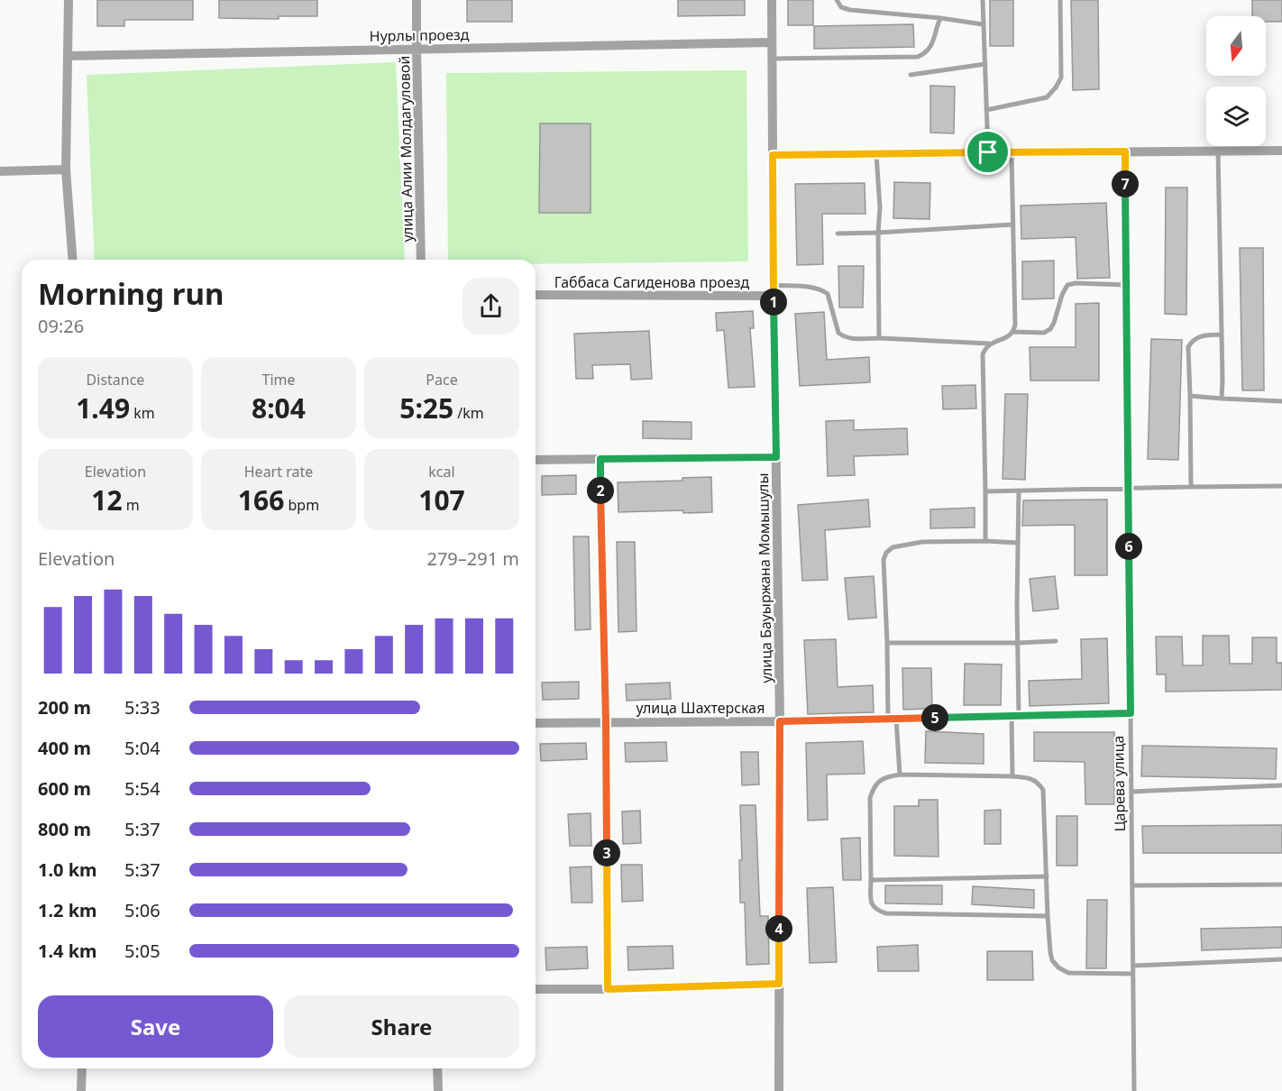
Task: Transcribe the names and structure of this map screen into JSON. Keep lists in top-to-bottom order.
{
  "streets": {
    "street": [
      "Нурлы проезд",
      "улица Алии Молдагуловой",
      "Габбаса Сагиденова проезд",
      "улица Бауыржана Момышулы",
      "улица Шахтерская"
    ],
    "lane": ["Царева улица"]
  },
  "crossings": [
    ["Нурлы проезд", "улица Алии Молдагуловой"],
    ["Нурлы проезд", "улица Бауыржана Момышулы"],
    ["Габбаса Сагиденова проезд", "улица Бауыржана Момышулы"],
    ["улица Бауыржана Момышулы", "улица Шахтерская"],
    ["улица Шахтерская", "Царева улица"]
  ],
  "north": "bottom",
  "page": {
    "pins": [
      "7",
      "1",
      "2",
      "6",
      "5",
      "3",
      "4"
    ],
    "heading": ["Morning run", "09:26"],
    "stats": [
      ["Distance", "1.49 km"],
      ["Time", "8:04"],
      ["Pace", "5:25 /km"],
      ["Elevation", "12 m"],
      ["Heart rate", "166 bpm"],
      ["kcal", "107"]
    ],
    "chart": ["Elevation", "279–291 m"],
    "list": [
      {
        "name": "200 m",
        "note": "5:33"
      },
      {
        "name": "400 m",
        "note": "5:04"
      },
      {
        "name": "600 m",
        "note": "5:54"
      },
      {
        "name": "800 m",
        "note": "5:37"
      },
      {
        "name": "1.0 km",
        "note": "5:37"
      },
      {
        "name": "1.2 km",
        "note": "5:06"
      },
      {
        "name": "1.4 km",
        "note": "5:05"
      }
    ],
    "buttons": ["Save", "Share"]
  }
}
